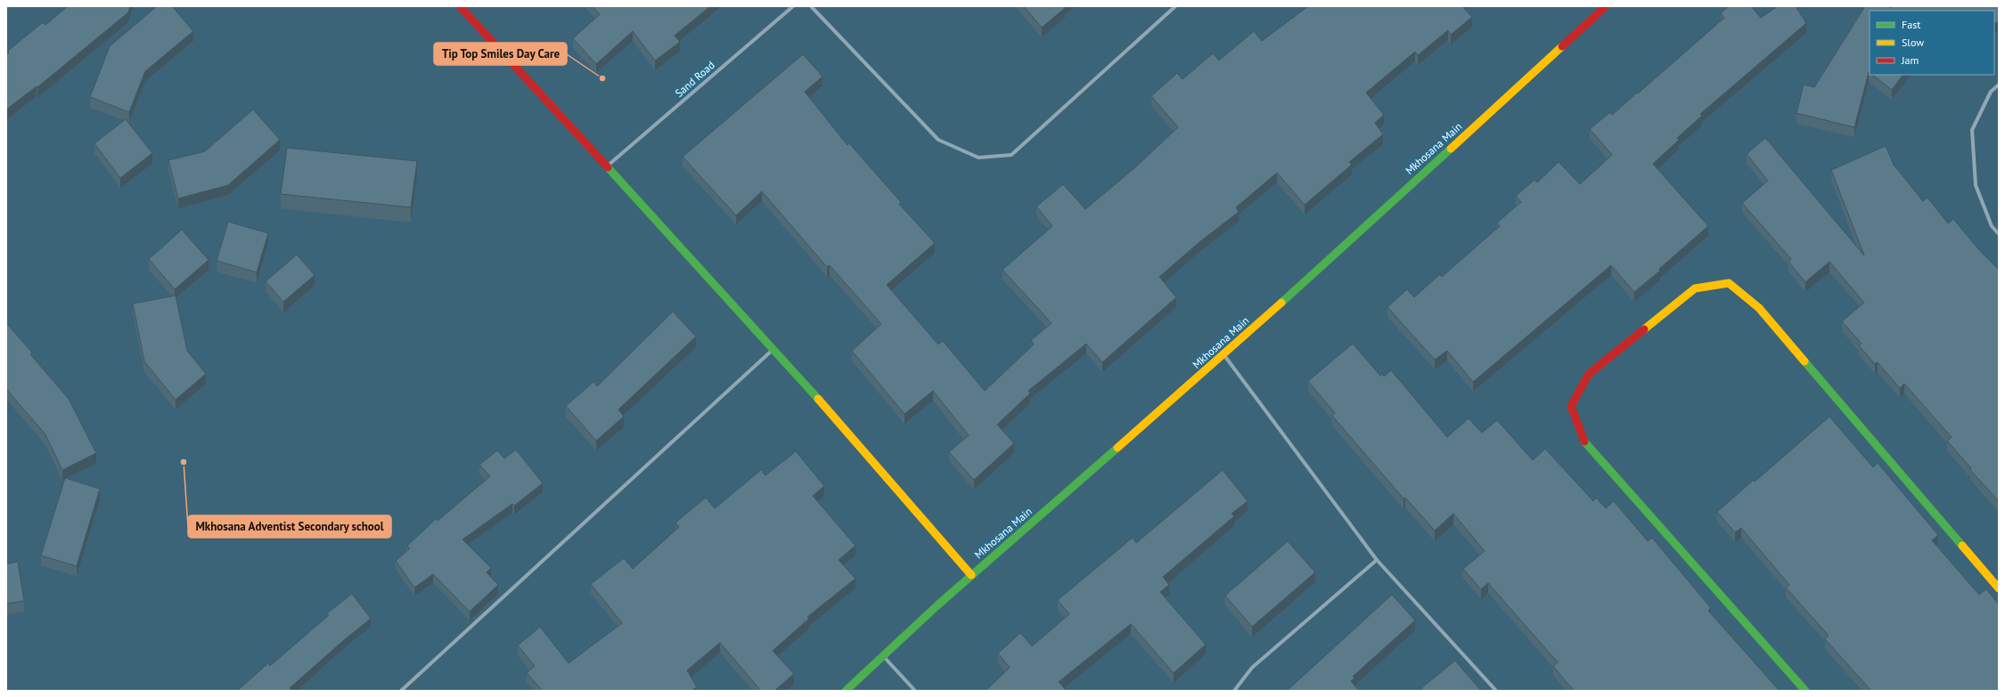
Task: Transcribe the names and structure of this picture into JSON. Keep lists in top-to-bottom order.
{
  "streets": {
    "street": ["Sand Road", "Mkhosana Main"]
  },
  "places": ["Tip Top Smiles Day Care", "Mkhosana Adventist Secondary school"],
  "legend": ["Fast", "Slow", "Jam"]
}
